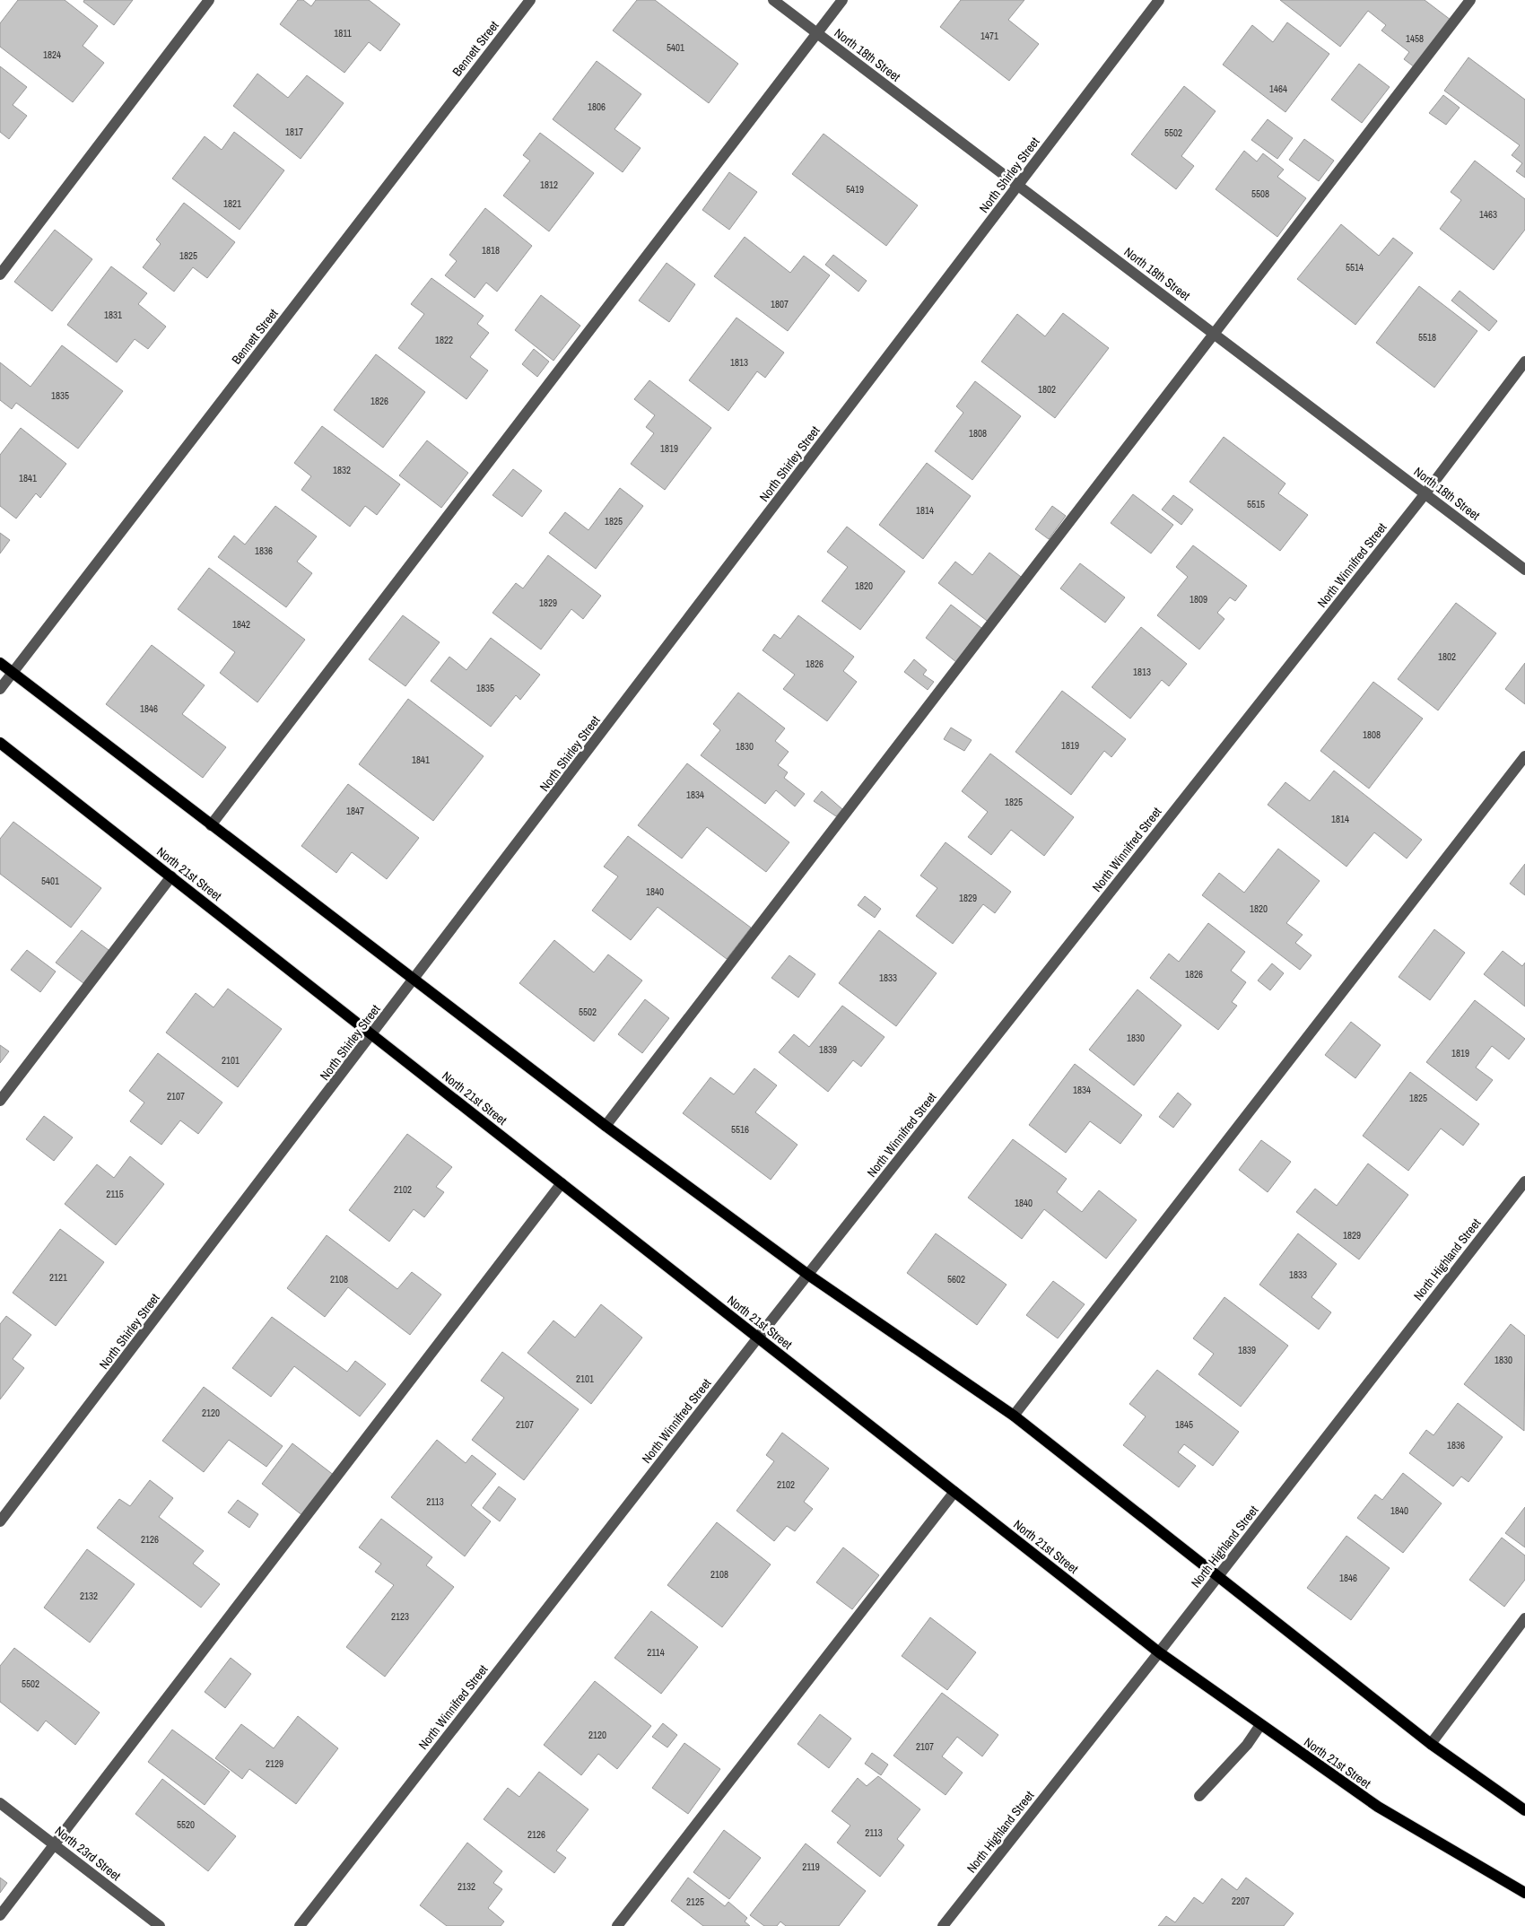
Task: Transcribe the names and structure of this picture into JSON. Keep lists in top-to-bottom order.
{
  "streets": {
    "main road": ["North 21st Street"],
    "street": [
      "Bennett Street",
      "North 18th Street",
      "North Shirley Street",
      "North Winnifred Street",
      "North Highland Street",
      "North 23rd Street"
    ]
  },
  "crossings": [
    ["North 18th Street", "North Shirley Street"],
    ["North 18th Street", "North Winnifred Street"],
    ["North Shirley Street", "North 21st Street"],
    ["North Winnifred Street", "North 21st Street"],
    ["North 21st Street", "North Highland Street"]
  ],
  "house_numbers": [
    "1811",
    "1471",
    "1458",
    "5401",
    "1824",
    "1464",
    "1806",
    "1817",
    "5502",
    "1812",
    "5419",
    "5508",
    "1821",
    "1463",
    "1818",
    "1825",
    "5514",
    "1807",
    "1831",
    "5518",
    "1822",
    "1813",
    "1802",
    "1835",
    "1826",
    "1808",
    "1819",
    "1832",
    "1841",
    "5515",
    "1814",
    "1825",
    "1836",
    "1820",
    "1809",
    "1829",
    "1842",
    "1802",
    "1826",
    "1813",
    "1835",
    "1846",
    "1808",
    "1819",
    "1830",
    "1841",
    "1834",
    "1825",
    "1847",
    "1814",
    "5401",
    "1840",
    "1829",
    "1820",
    "1826",
    "1833",
    "5502",
    "1830",
    "1839",
    "1819",
    "2101",
    "1834",
    "2107",
    "1825",
    "5516",
    "2102",
    "2115",
    "1840",
    "1829",
    "1833",
    "2121",
    "2108",
    "5602",
    "1839",
    "1830",
    "2101",
    "2120",
    "2107",
    "1845",
    "1836",
    "2102",
    "2113",
    "1840",
    "2126",
    "2108",
    "1846",
    "2132",
    "2123",
    "2114",
    "5502",
    "2120",
    "2107",
    "2129",
    "5520",
    "2113",
    "2126",
    "2119",
    "2132",
    "2207",
    "2125"
  ]
}
